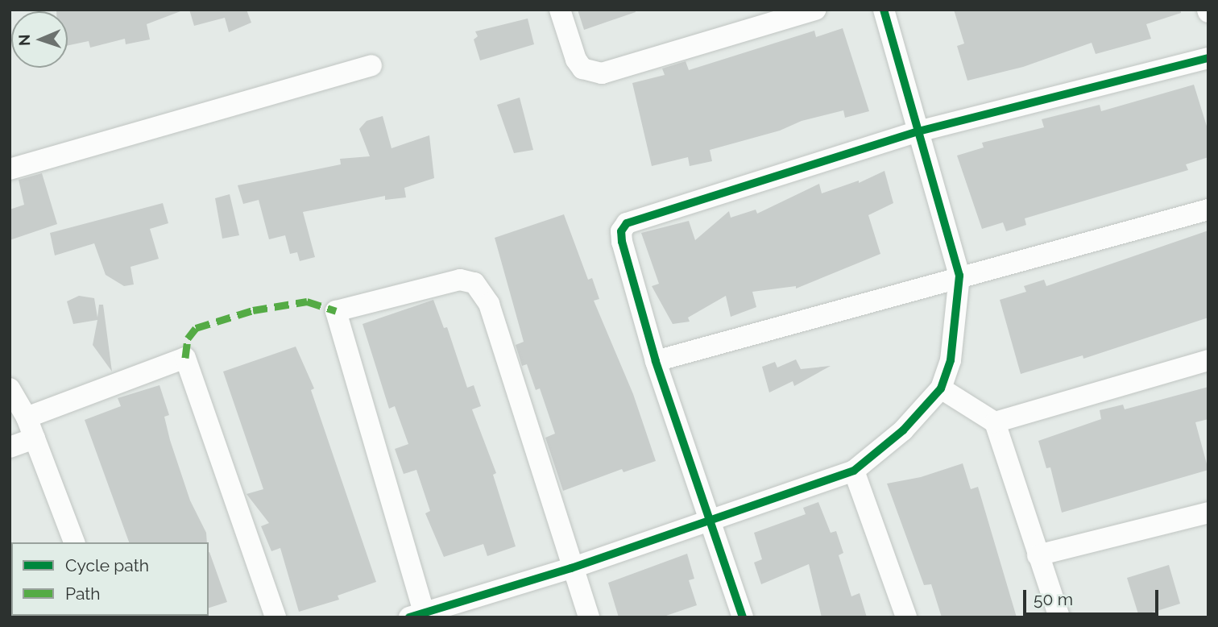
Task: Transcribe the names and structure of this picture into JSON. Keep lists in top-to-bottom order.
{
  "legend": ["Cycle path", "Path"],
  "scale_bar": "50 m",
  "north": "left"
}
